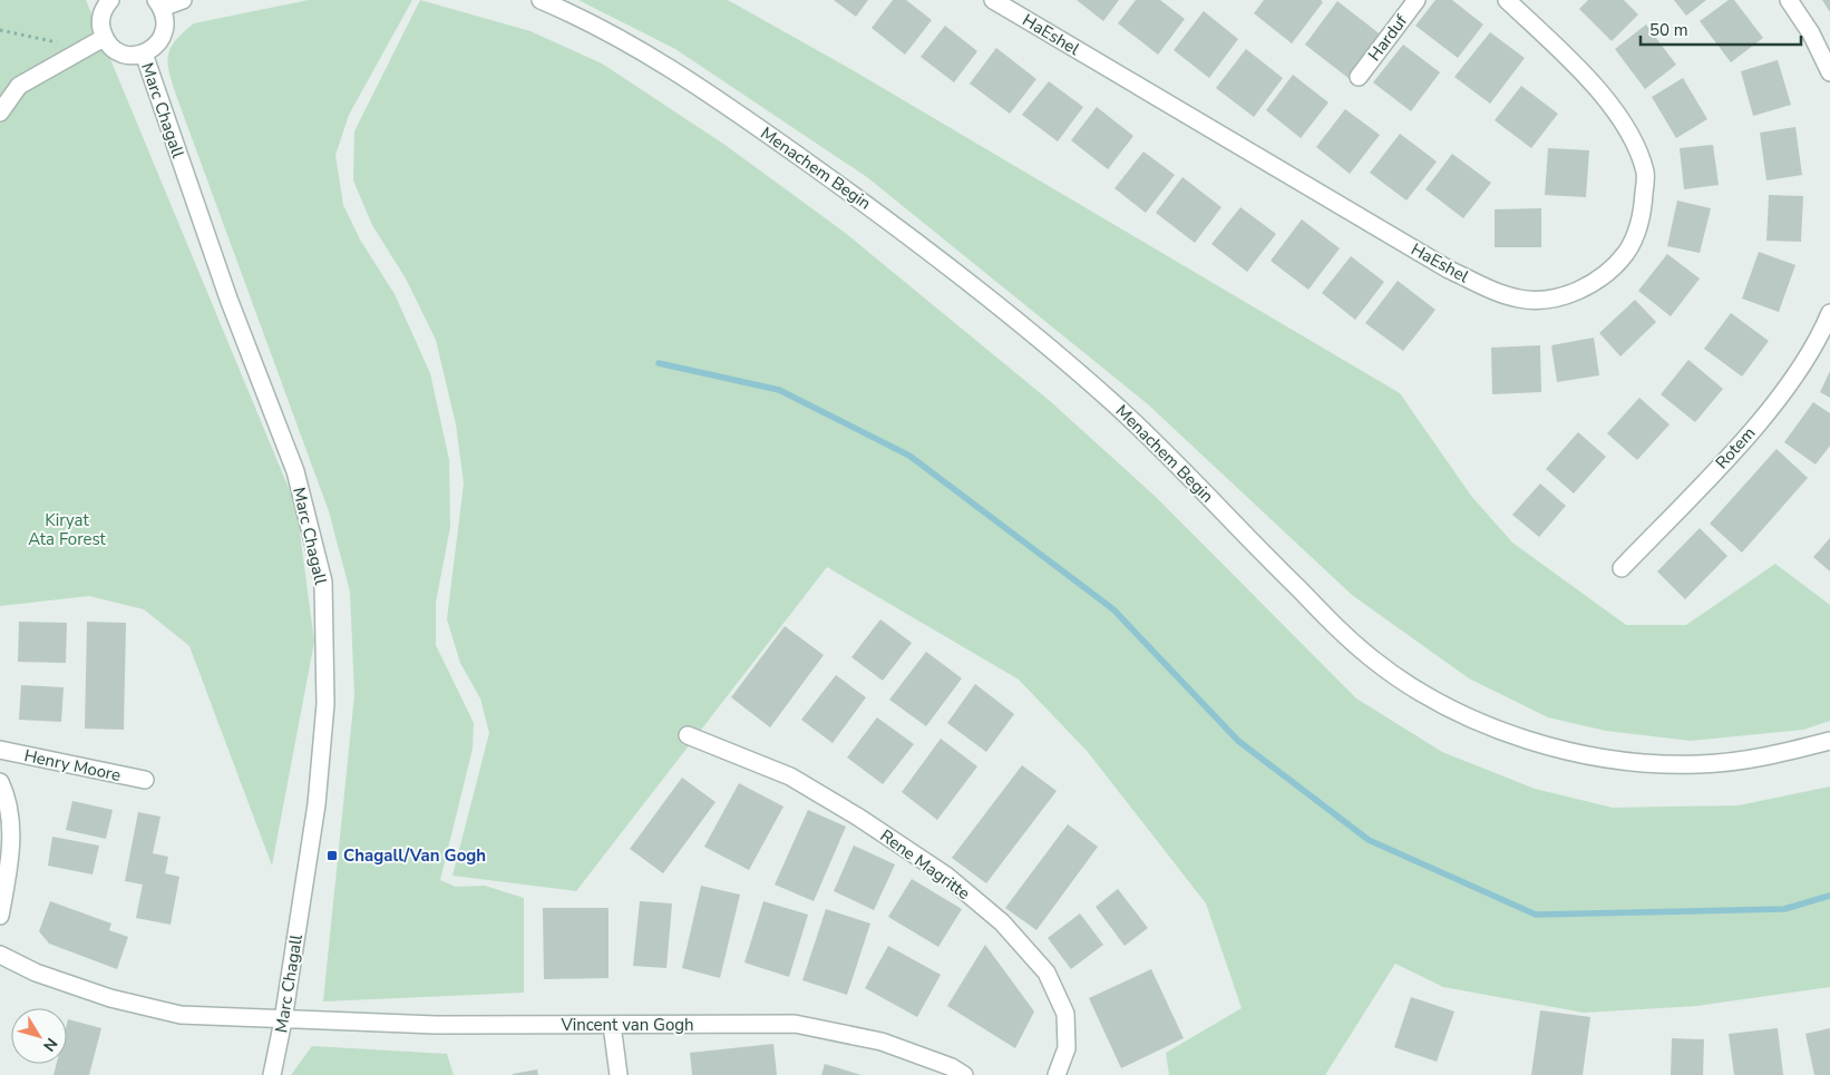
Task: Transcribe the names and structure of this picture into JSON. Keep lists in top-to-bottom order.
{
  "streets": {
    "street": [
      "HaEshel",
      "Harduf",
      "Marc Chagall",
      "Menachem Begin",
      "Rotem",
      "Henry Moore",
      "Rene Magritte",
      "Vincent van Gogh"
    ]
  },
  "crossings": [
    ["Marc Chagall", "Vincent van Gogh"]
  ],
  "parks": ["Kiryat Ata Forest"],
  "places": {
    "transit": ["Chagall/Van Gogh"]
  },
  "scale_bar": "50 m",
  "north": "bottom right"
}
